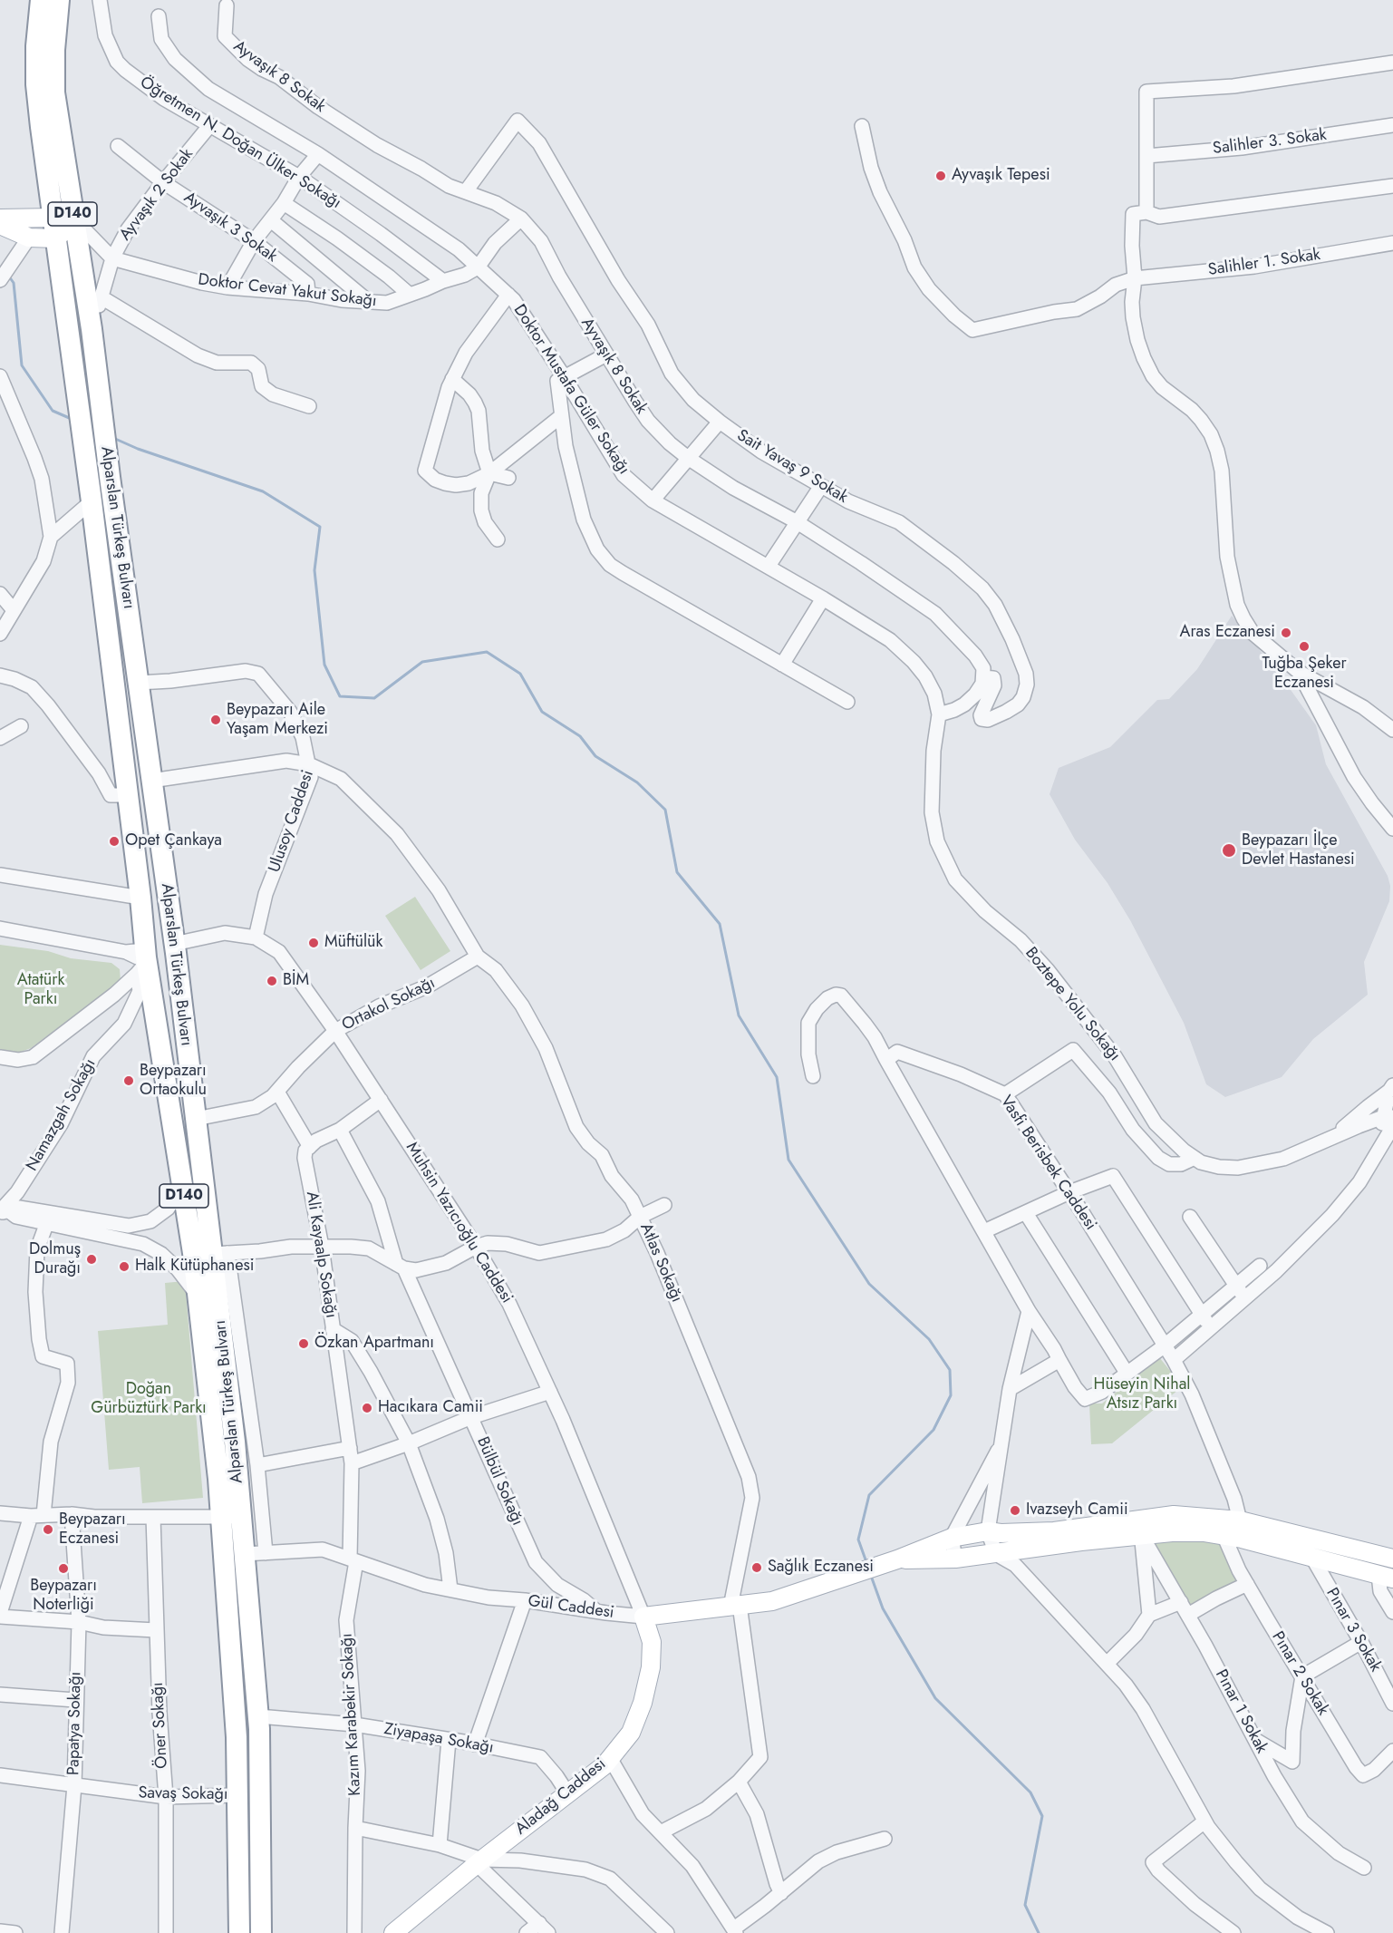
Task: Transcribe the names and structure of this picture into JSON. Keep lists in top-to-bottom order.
{
  "streets": {
    "highway": ["D140", "Alparslan Türkeş Bulvarı"],
    "main road": ["Gül Caddesi", "Aladağ Caddesi"],
    "street": [
      "Ayvaşık 8 Sokak",
      "Salihler 3. Sokak",
      "Öğretmen N. Doğan Ülker Sokağı",
      "Ayvaşık 2 Sokak",
      "Ayvaşık 3 Sokak",
      "Salihler 1. Sokak",
      "Doktor Cevat Yakut Sokağı",
      "Doktor Mustafa Güler Sokağı",
      "Sait Yavaş 9 Sokak",
      "Ulusoy Caddesi",
      "Ortakol Sokağı",
      "Boztepe Yolu Sokağı",
      "Namazgah Sokağı",
      "Vasfi Berisbek Caddesi",
      "Muhsin Yazıcıoğlu Caddesi",
      "Ali Kayaalp Sokağı",
      "Atlas Sokağı",
      "Bülbül Sokağı",
      "Pınar 3 Sokak",
      "Pınar 2 Sokak",
      "Pınar 1 Sokak",
      "Kazım Karabekir Sokağı",
      "Papatya Sokağı",
      "Öner Sokağı",
      "Ziyapaşa Sokağı",
      "Savaş Sokağı"
    ]
  },
  "crossings": [
    ["Ayvaşık 8 Sokak", "Sait Yavaş 9 Sokak"],
    ["Öğretmen N. Doğan Ülker Sokağı", "Ayvaşık 2 Sokak"],
    ["Öğretmen N. Doğan Ülker Sokağı", "Doktor Cevat Yakut Sokağı"],
    ["Ayvaşık 2 Sokak", "Ayvaşık 3 Sokak"],
    ["Ayvaşık 2 Sokak", "Doktor Cevat Yakut Sokağı"],
    ["Ayvaşık 2 Sokak", "Alparslan Türkeş Bulvarı"],
    ["Ayvaşık 3 Sokak", "Doktor Cevat Yakut Sokağı"],
    ["Doktor Cevat Yakut Sokağı", "Doktor Mustafa Güler Sokağı"],
    ["Doktor Mustafa Güler Sokağı", "Boztepe Yolu Sokağı"],
    ["Alparslan Türkeş Bulvarı", "Ortakol Sokağı"],
    ["Alparslan Türkeş Bulvarı", "Namazgah Sokağı"],
    ["Alparslan Türkeş Bulvarı", "Muhsin Yazıcıoğlu Caddesi"],
    ["Alparslan Türkeş Bulvarı", "Gül Caddesi"],
    ["Alparslan Türkeş Bulvarı", "Ziyapaşa Sokağı"],
    ["Alparslan Türkeş Bulvarı", "Savaş Sokağı"],
    ["Ulusoy Caddesi", "Ortakol Sokağı"],
    ["Ulusoy Caddesi", "Muhsin Yazıcıoğlu Caddesi"],
    ["Ulusoy Caddesi", "Atlas Sokağı"],
    ["Ortakol Sokağı", "Muhsin Yazıcıoğlu Caddesi"],
    ["Ortakol Sokağı", "Atlas Sokağı"],
    ["Namazgah Sokağı", "Muhsin Yazıcıoğlu Caddesi"],
    ["Vasfi Berisbek Caddesi", "Gül Caddesi"],
    ["Vasfi Berisbek Caddesi", "Pınar 2 Sokak"],
    ["Muhsin Yazıcıoğlu Caddesi", "Gül Caddesi"],
    ["Muhsin Yazıcıoğlu Caddesi", "Aladağ Caddesi"],
    ["Ali Kayaalp Sokağı", "Gül Caddesi"],
    ["Ali Kayaalp Sokağı", "Kazım Karabekir Sokağı"],
    ["Atlas Sokağı", "Gül Caddesi"],
    ["Bülbül Sokağı", "Gül Caddesi"],
    ["Gül Caddesi", "Pınar 2 Sokak"],
    ["Gül Caddesi", "Pınar 1 Sokak"],
    ["Gül Caddesi", "Kazım Karabekir Sokağı"],
    ["Gül Caddesi", "Aladağ Caddesi"],
    ["Kazım Karabekir Sokağı", "Ziyapaşa Sokağı"],
    ["Papatya Sokağı", "Savaş Sokağı"],
    ["Öner Sokağı", "Savaş Sokağı"],
    ["Ziyapaşa Sokağı", "Aladağ Caddesi"]
  ],
  "parks": ["Atatürk Parkı", "Hüseyin Nihal Atsız Parkı", "Doğan Gürbüztürk Parkı"],
  "places": [
    "Ayvaşık Tepesi",
    "Aras Eczanesi",
    "Tuğba Şeker Eczanesi",
    "Beypazarı Aile Yaşam Merkezi",
    "Opet Çankaya",
    "Beypazarı İlçe Devlet Hastanesi",
    "Müftülük",
    "BİM",
    "Beypazarı Ortaokulu",
    "Dolmuş Durağı",
    "Halk Kütüphanesi",
    "Özkan Apartmanı",
    "Hacıkara Camii",
    "Ivazseyh Camii",
    "Beypazarı Eczanesi",
    "Sağlık Eczanesi",
    "Beypazarı Noterliği"
  ]
}
